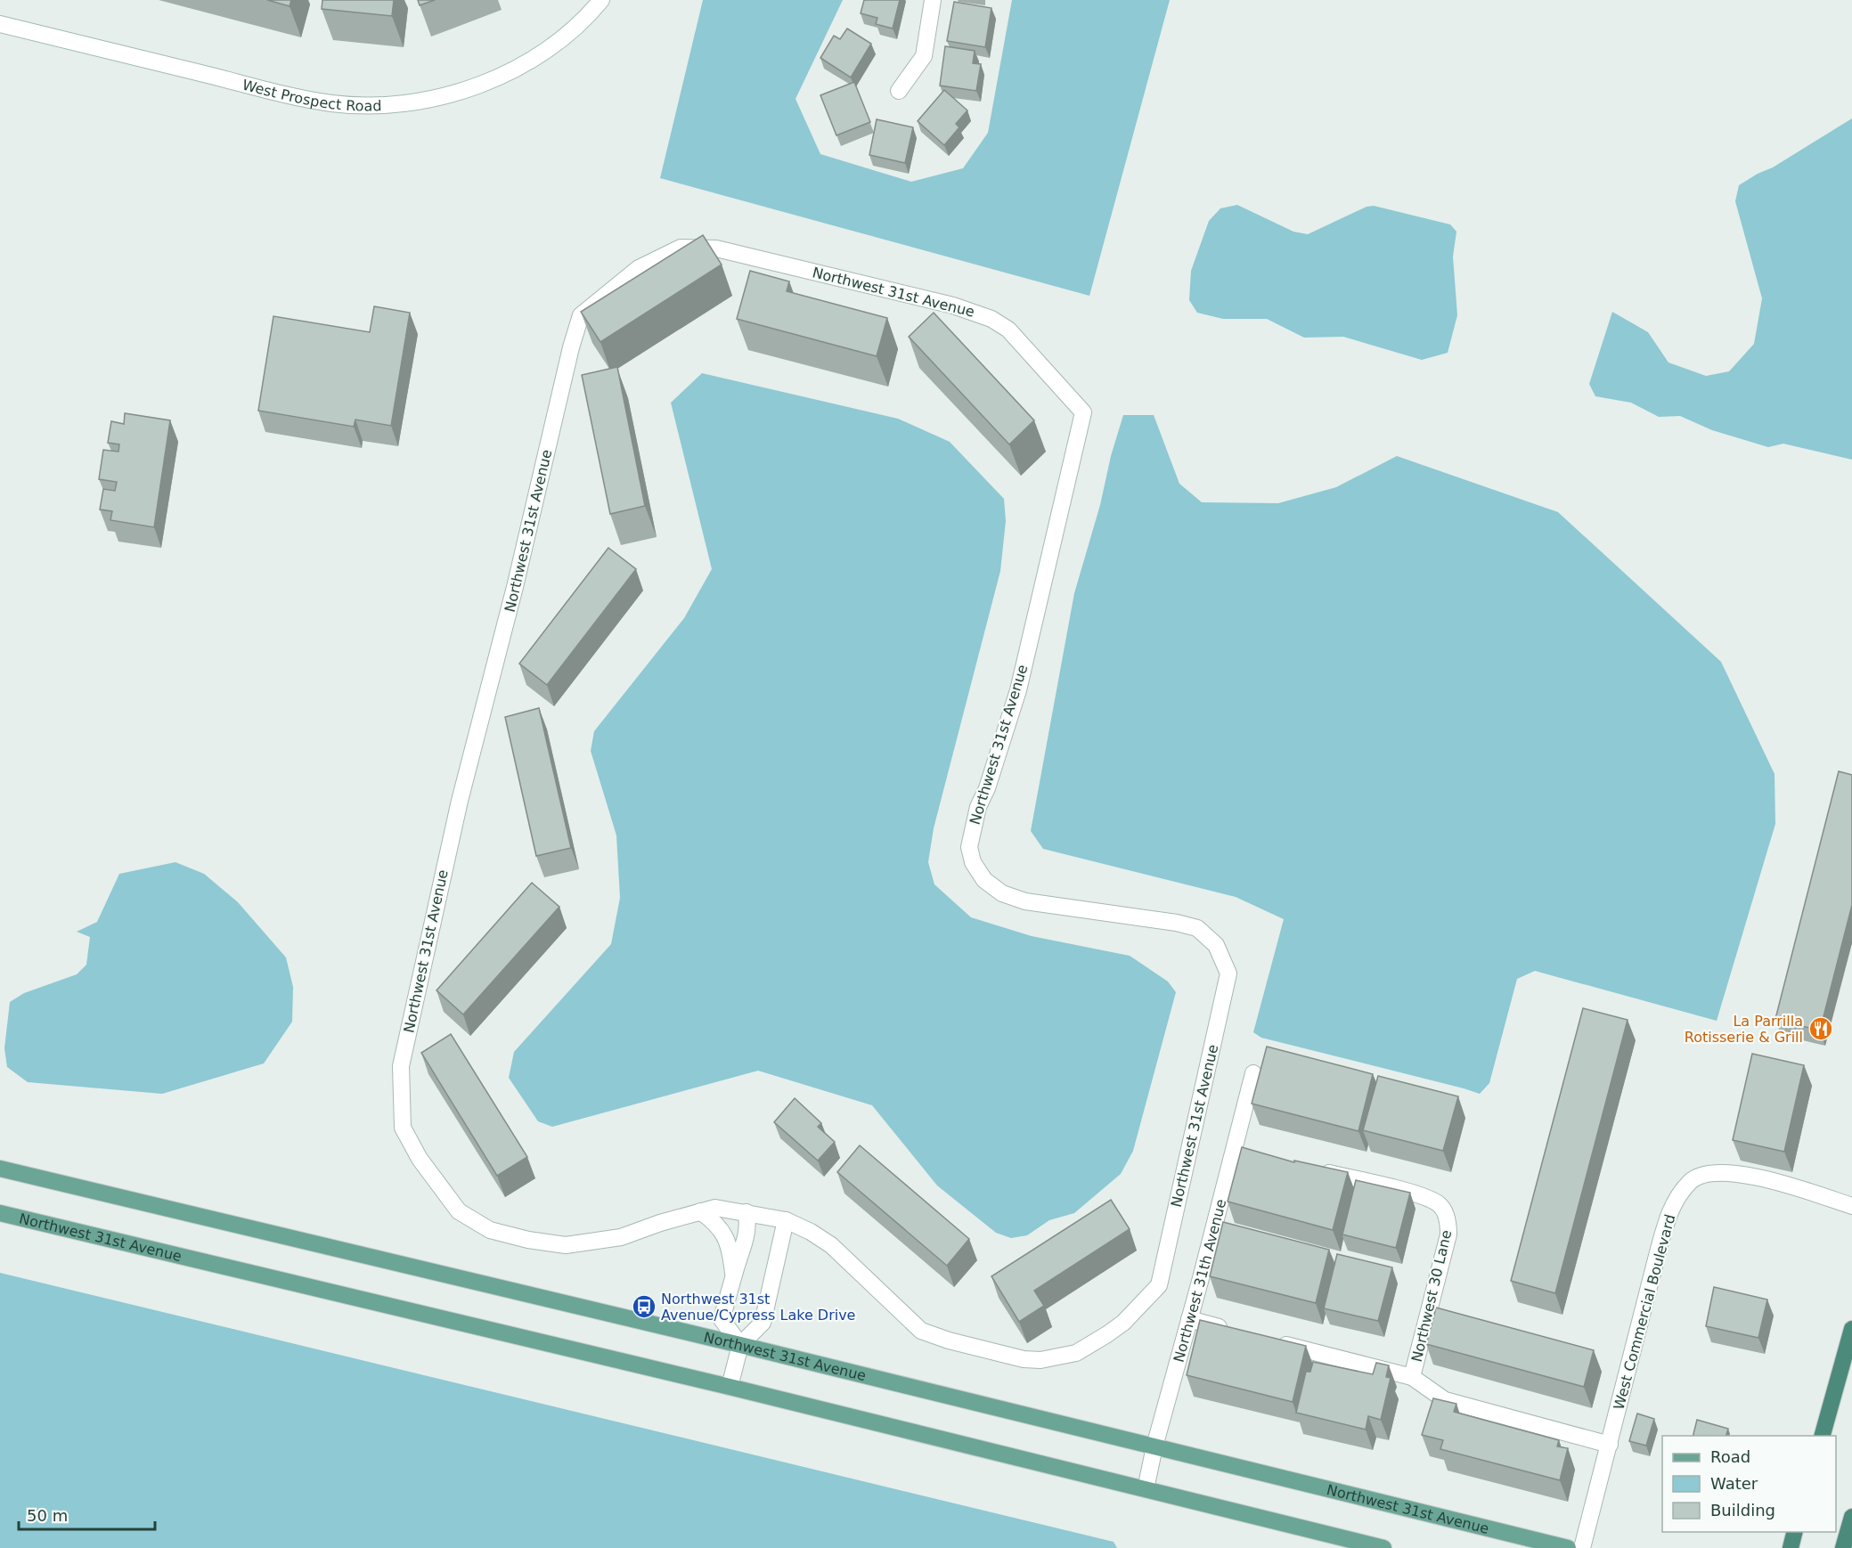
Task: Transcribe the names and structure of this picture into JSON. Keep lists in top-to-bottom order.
{
  "streets": {
    "main road": ["Northwest 31st Avenue"],
    "street": [
      "West Prospect Road",
      "Northwest 31th Avenue",
      "Northwest 30 Lane",
      "West Commercial Boulevard"
    ]
  },
  "crossings": [
    ["Northwest 31st Avenue", "Northwest 31th Avenue"],
    ["Northwest 30 Lane", "West Commercial Boulevard"]
  ],
  "places": {
    "restaurant": ["La Parrilla Rotisserie & Grill"],
    "bus stop": ["Northwest 31st Avenue/Cypress Lake Drive"]
  },
  "legend": ["Road", "Water", "Building"],
  "scale_bar": "50 m"
}
